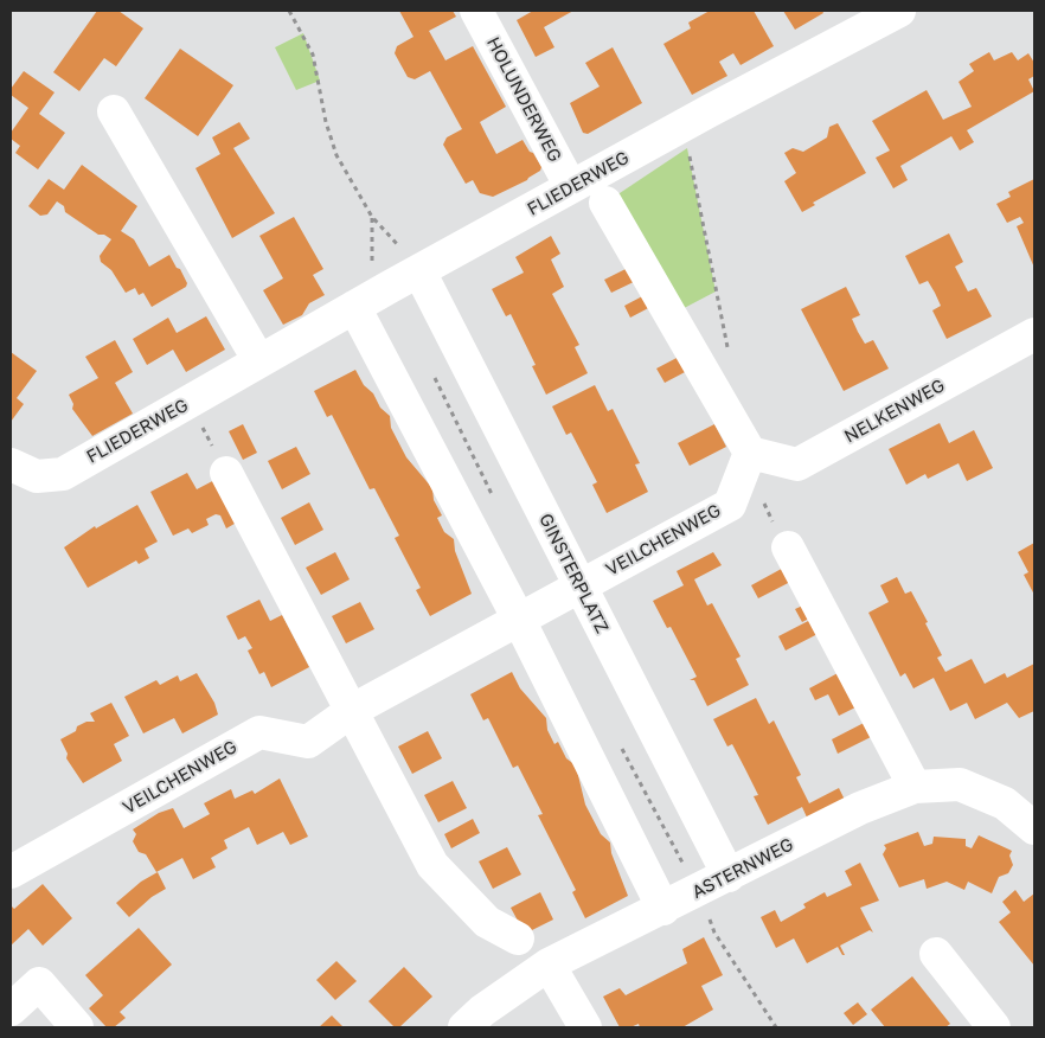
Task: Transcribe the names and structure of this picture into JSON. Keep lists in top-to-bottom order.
{
  "streets": {
    "street": [
      "HOLUNDERWEG",
      "FLIEDERWEG",
      "NELKENWEG",
      "VEILCHENWEG",
      "GINSTERPLATZ",
      "ASTERNWEG"
    ]
  },
  "crossings": [
    ["HOLUNDERWEG", "FLIEDERWEG"],
    ["FLIEDERWEG", "NELKENWEG"],
    ["FLIEDERWEG", "VEILCHENWEG"],
    ["FLIEDERWEG", "GINSTERPLATZ"],
    ["NELKENWEG", "VEILCHENWEG"],
    ["VEILCHENWEG", "GINSTERPLATZ"],
    ["GINSTERPLATZ", "ASTERNWEG"]
  ]
}
